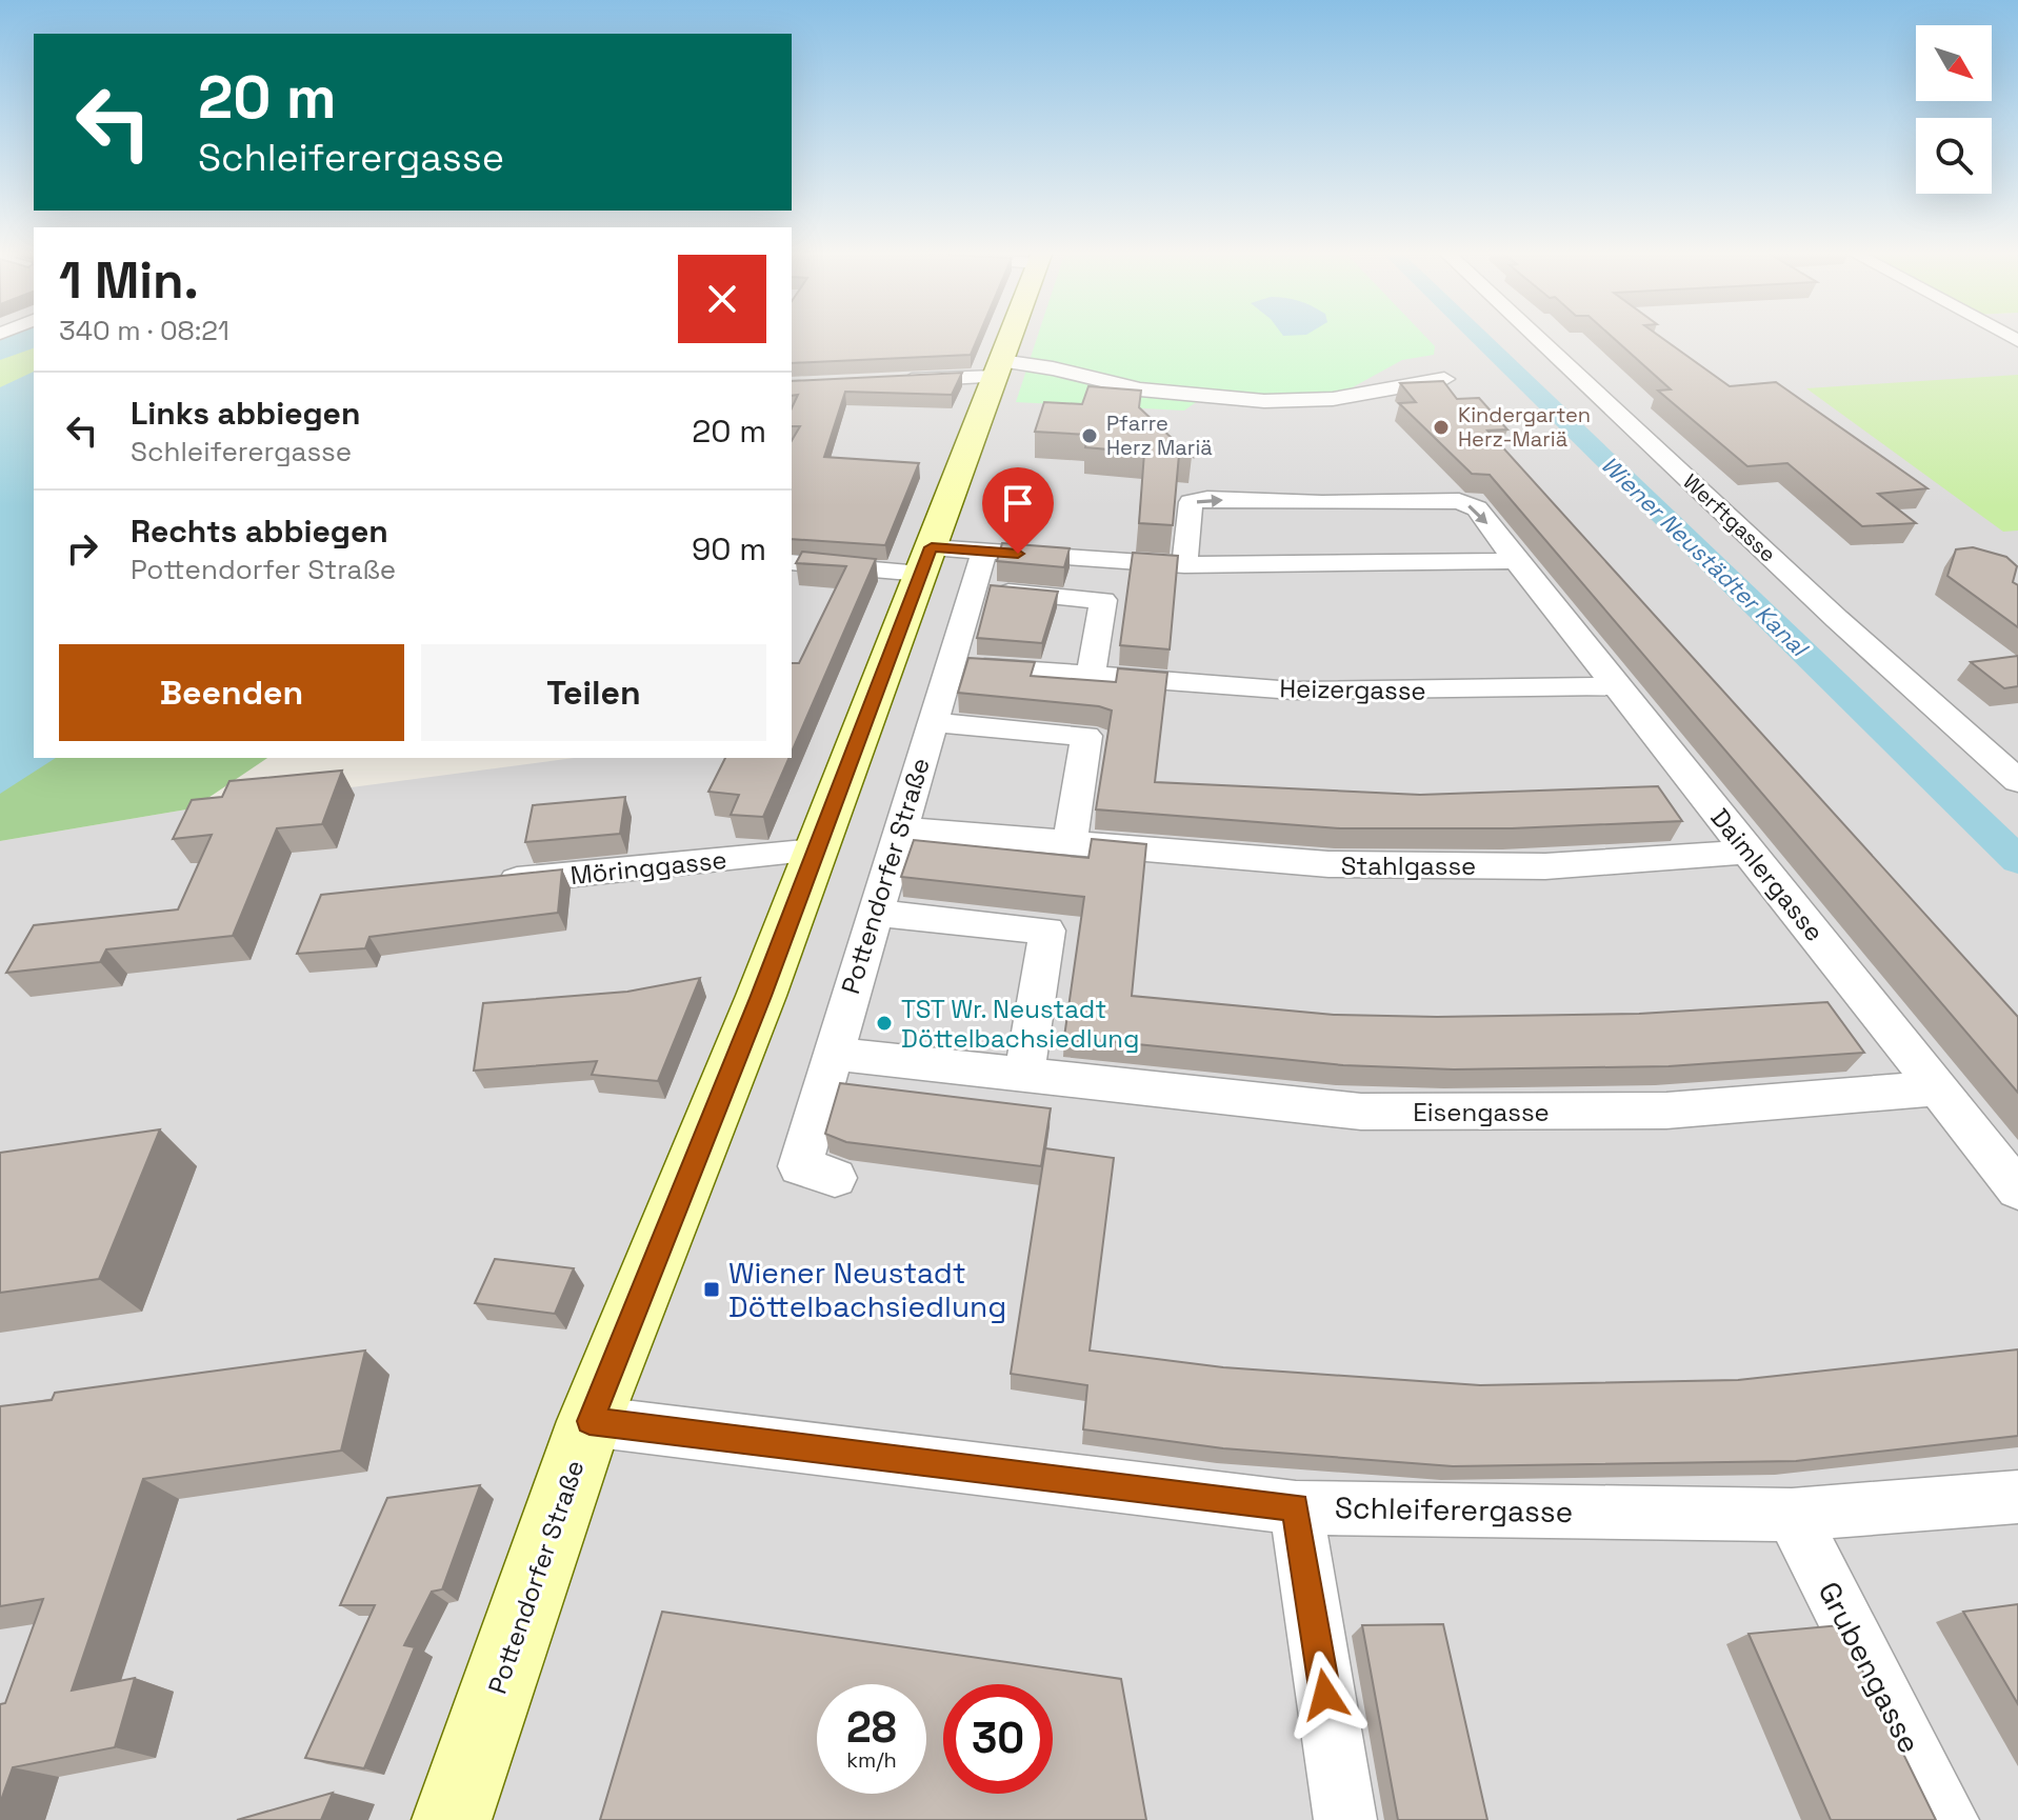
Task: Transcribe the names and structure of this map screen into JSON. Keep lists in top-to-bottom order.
{
  "streets": {
    "main road": ["Pottendorfer Straße"],
    "street": [
      "Werftgasse",
      "Heizergasse",
      "Stahlgasse",
      "Möringgasse",
      "Daimlergasse",
      "Eisengasse",
      "Schleiferergasse",
      "Grubengasse"
    ]
  },
  "crossings": [
    ["Heizergasse", "Daimlergasse"],
    ["Heizergasse", "Pottendorfer Straße"],
    ["Stahlgasse", "Daimlergasse"],
    ["Stahlgasse", "Pottendorfer Straße"],
    ["Möringgasse", "Pottendorfer Straße"],
    ["Daimlergasse", "Eisengasse"],
    ["Pottendorfer Straße", "Eisengasse"],
    ["Pottendorfer Straße", "Schleiferergasse"],
    ["Schleiferergasse", "Grubengasse"]
  ],
  "water": ["Wiener Neustädter Kanal"],
  "places": {
    "other": ["Kindergarten Herz-Mariä", "Pfarre Herz Mariä", "TST Wr. Neustadt Döttelbachsiedlung"],
    "transit": ["Wiener Neustadt Döttelbachsiedlung"]
  },
  "north": "bottom right",
  "page": {
    "turn": ["20 m", "Schleiferergasse"],
    "heading": ["1 Min.", "340 m · 08:21"],
    "list": [
      {
        "name": "Links abbiegen",
        "note": "Schleiferergasse",
        "value": "20 m"
      },
      {
        "name": "Rechts abbiegen",
        "note": "Pottendorfer Straße",
        "value": "90 m"
      }
    ],
    "buttons": ["Beenden", "Teilen"],
    "speed": "28 km/h",
    "limit": "30"
  }
}
